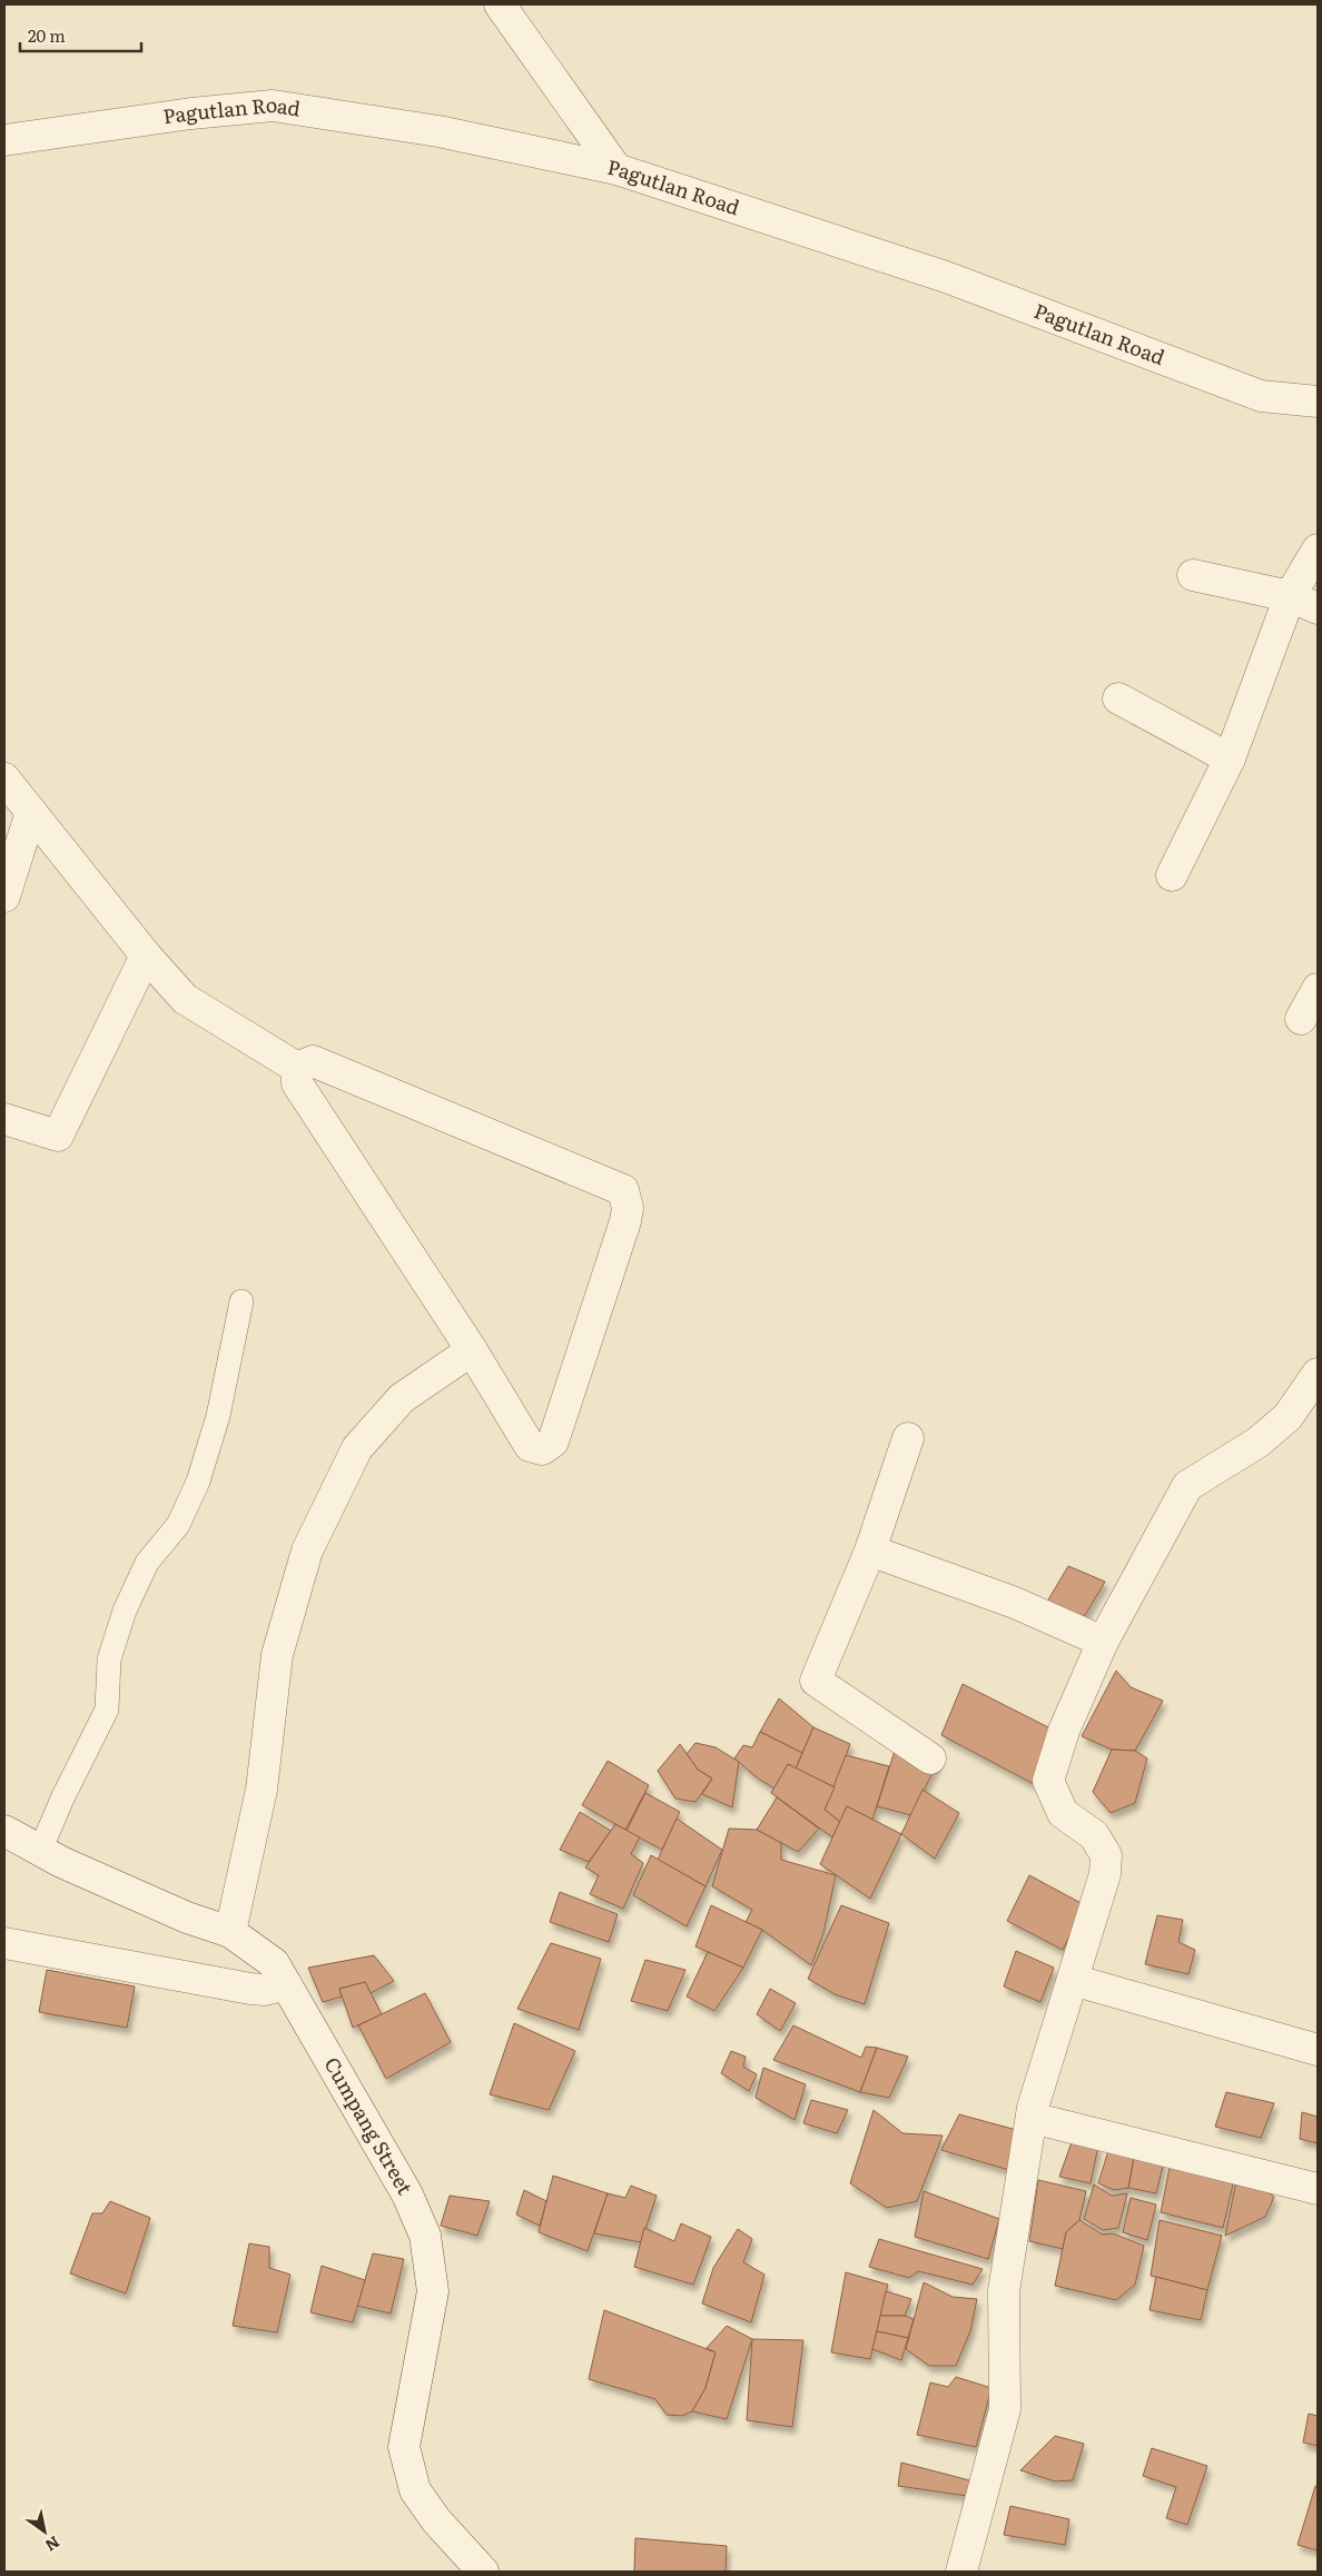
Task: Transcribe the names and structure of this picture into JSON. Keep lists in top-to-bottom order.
{
  "streets": {
    "street": ["Pagutlan Road", "Cumpang Street"]
  },
  "scale_bar": "20 m",
  "north": "bottom right"
}
